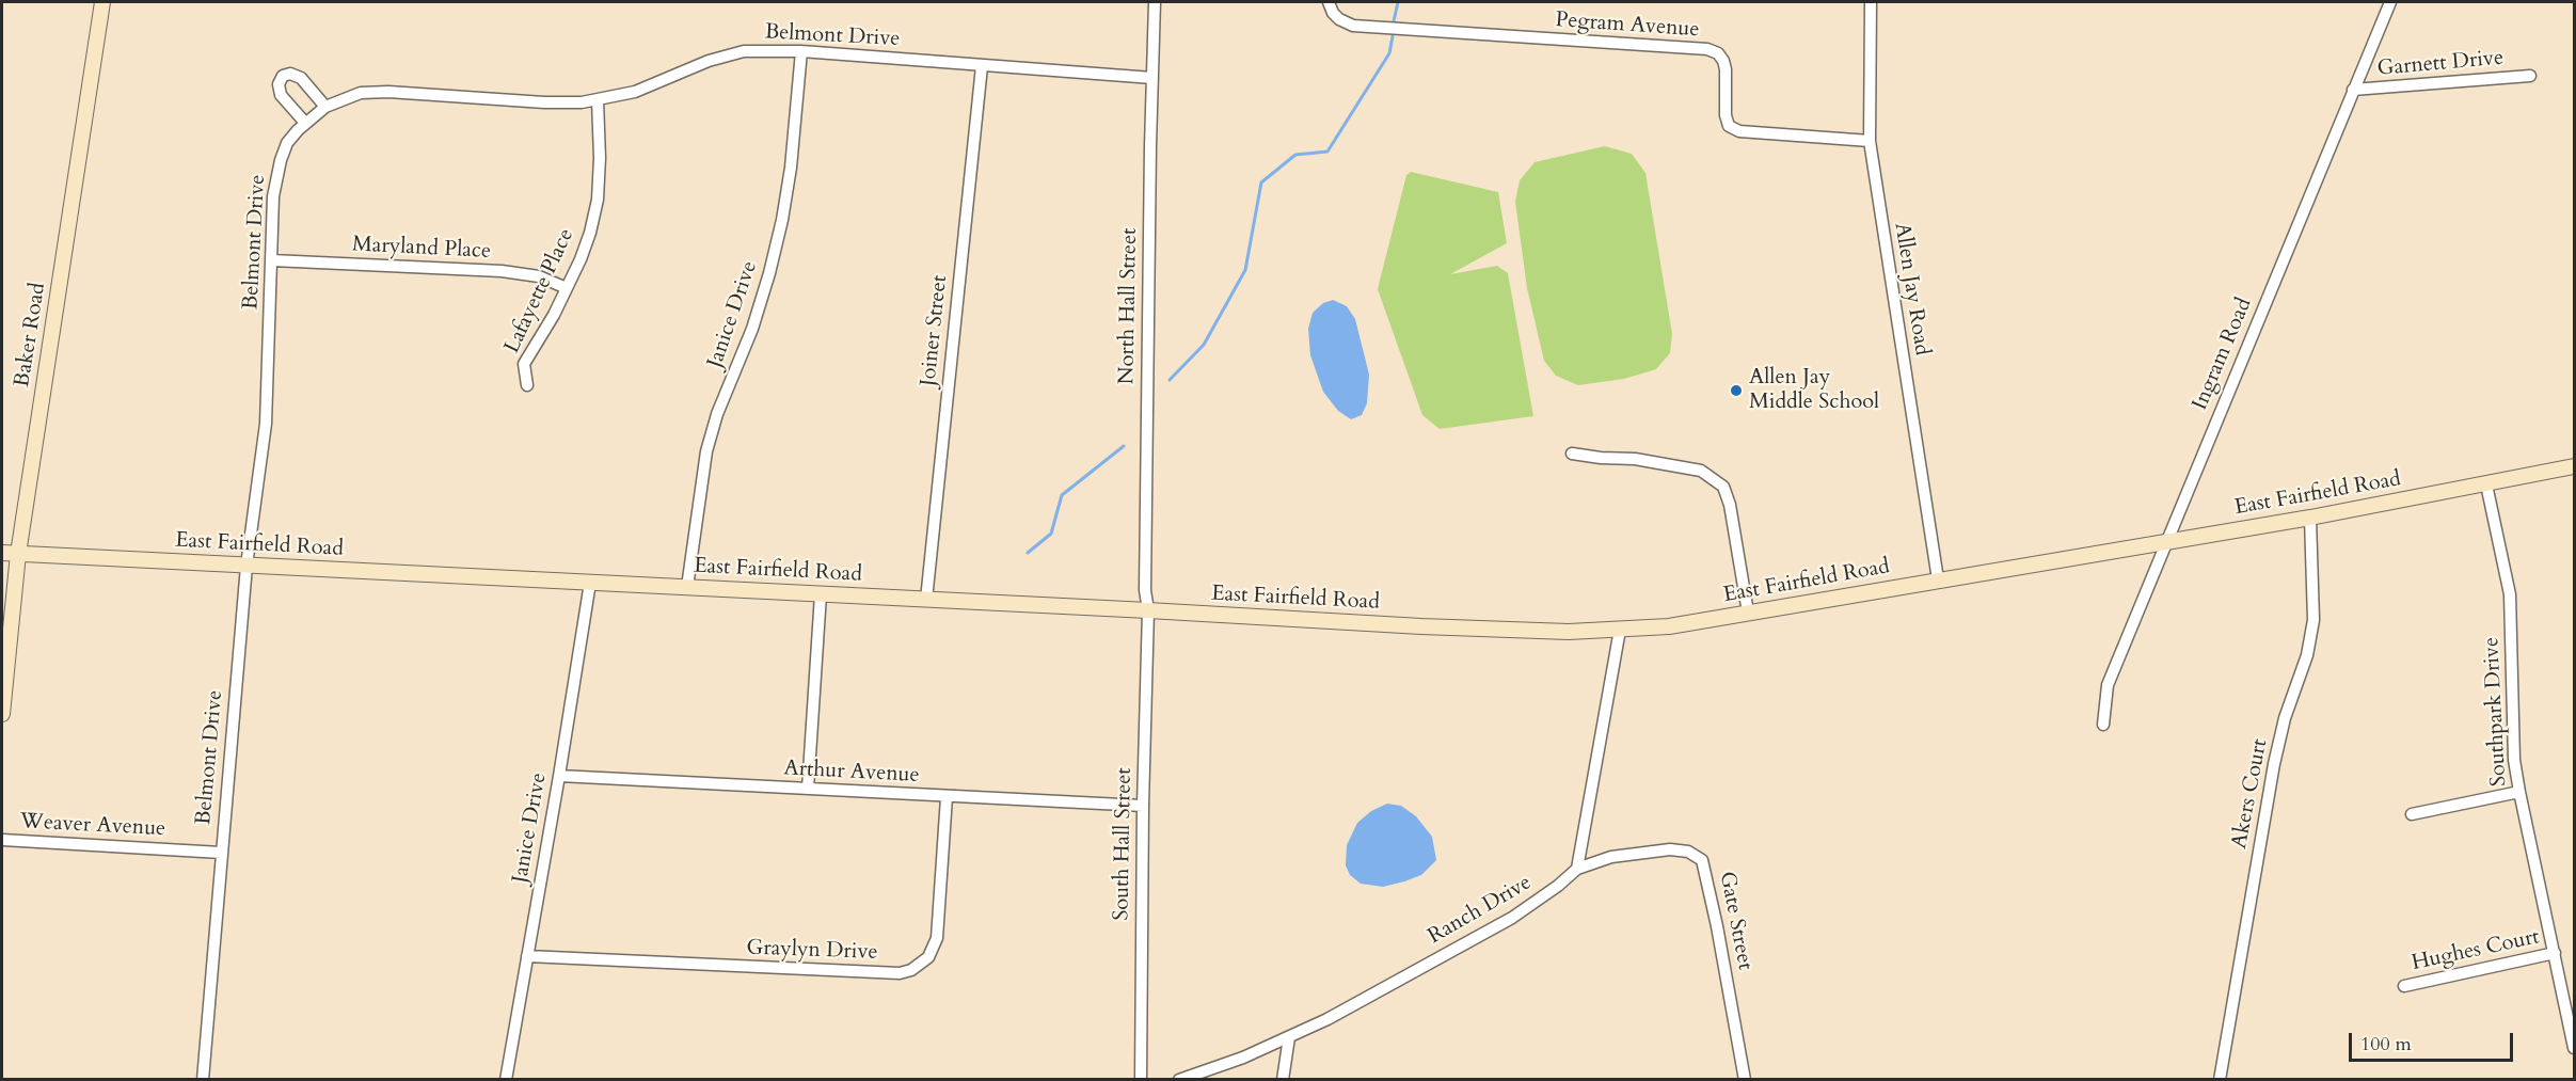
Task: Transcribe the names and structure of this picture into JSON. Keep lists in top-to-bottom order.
{
  "streets": {
    "main road": ["Baker Road", "East Fairfield Road"],
    "street": [
      "Pegram Avenue",
      "Belmont Drive",
      "Garnett Drive",
      "Maryland Place",
      "Allen Jay Road",
      "Lafayette Place",
      "North Hall Street",
      "Janice Drive",
      "Joiner Street",
      "Ingram Road",
      "Southpark Drive",
      "Arthur Avenue",
      "Akers Court",
      "Weaver Avenue",
      "South Hall Street",
      "Ranch Drive",
      "Gate Street",
      "Graylyn Drive",
      "Hughes Court"
    ]
  },
  "crossings": [
    ["Pegram Avenue", "Allen Jay Road"],
    ["Belmont Drive", "Maryland Place"],
    ["Belmont Drive", "Lafayette Place"],
    ["Belmont Drive", "North Hall Street"],
    ["Belmont Drive", "Janice Drive"],
    ["Belmont Drive", "Joiner Street"],
    ["Belmont Drive", "East Fairfield Road"],
    ["Belmont Drive", "Weaver Avenue"],
    ["Garnett Drive", "Ingram Road"],
    ["Maryland Place", "Lafayette Place"],
    ["Allen Jay Road", "East Fairfield Road"],
    ["North Hall Street", "East Fairfield Road"],
    ["North Hall Street", "South Hall Street"],
    ["Janice Drive", "East Fairfield Road"],
    ["Janice Drive", "Arthur Avenue"],
    ["Janice Drive", "Graylyn Drive"],
    ["Joiner Street", "East Fairfield Road"],
    ["Baker Road", "East Fairfield Road"],
    ["Ingram Road", "East Fairfield Road"],
    ["East Fairfield Road", "Southpark Drive"],
    ["East Fairfield Road", "Akers Court"],
    ["East Fairfield Road", "South Hall Street"],
    ["Southpark Drive", "Hughes Court"],
    ["Arthur Avenue", "South Hall Street"],
    ["Arthur Avenue", "Graylyn Drive"],
    ["Ranch Drive", "Gate Street"]
  ],
  "places": ["Allen Jay Middle School"],
  "scale_bar": "100 m"
}
